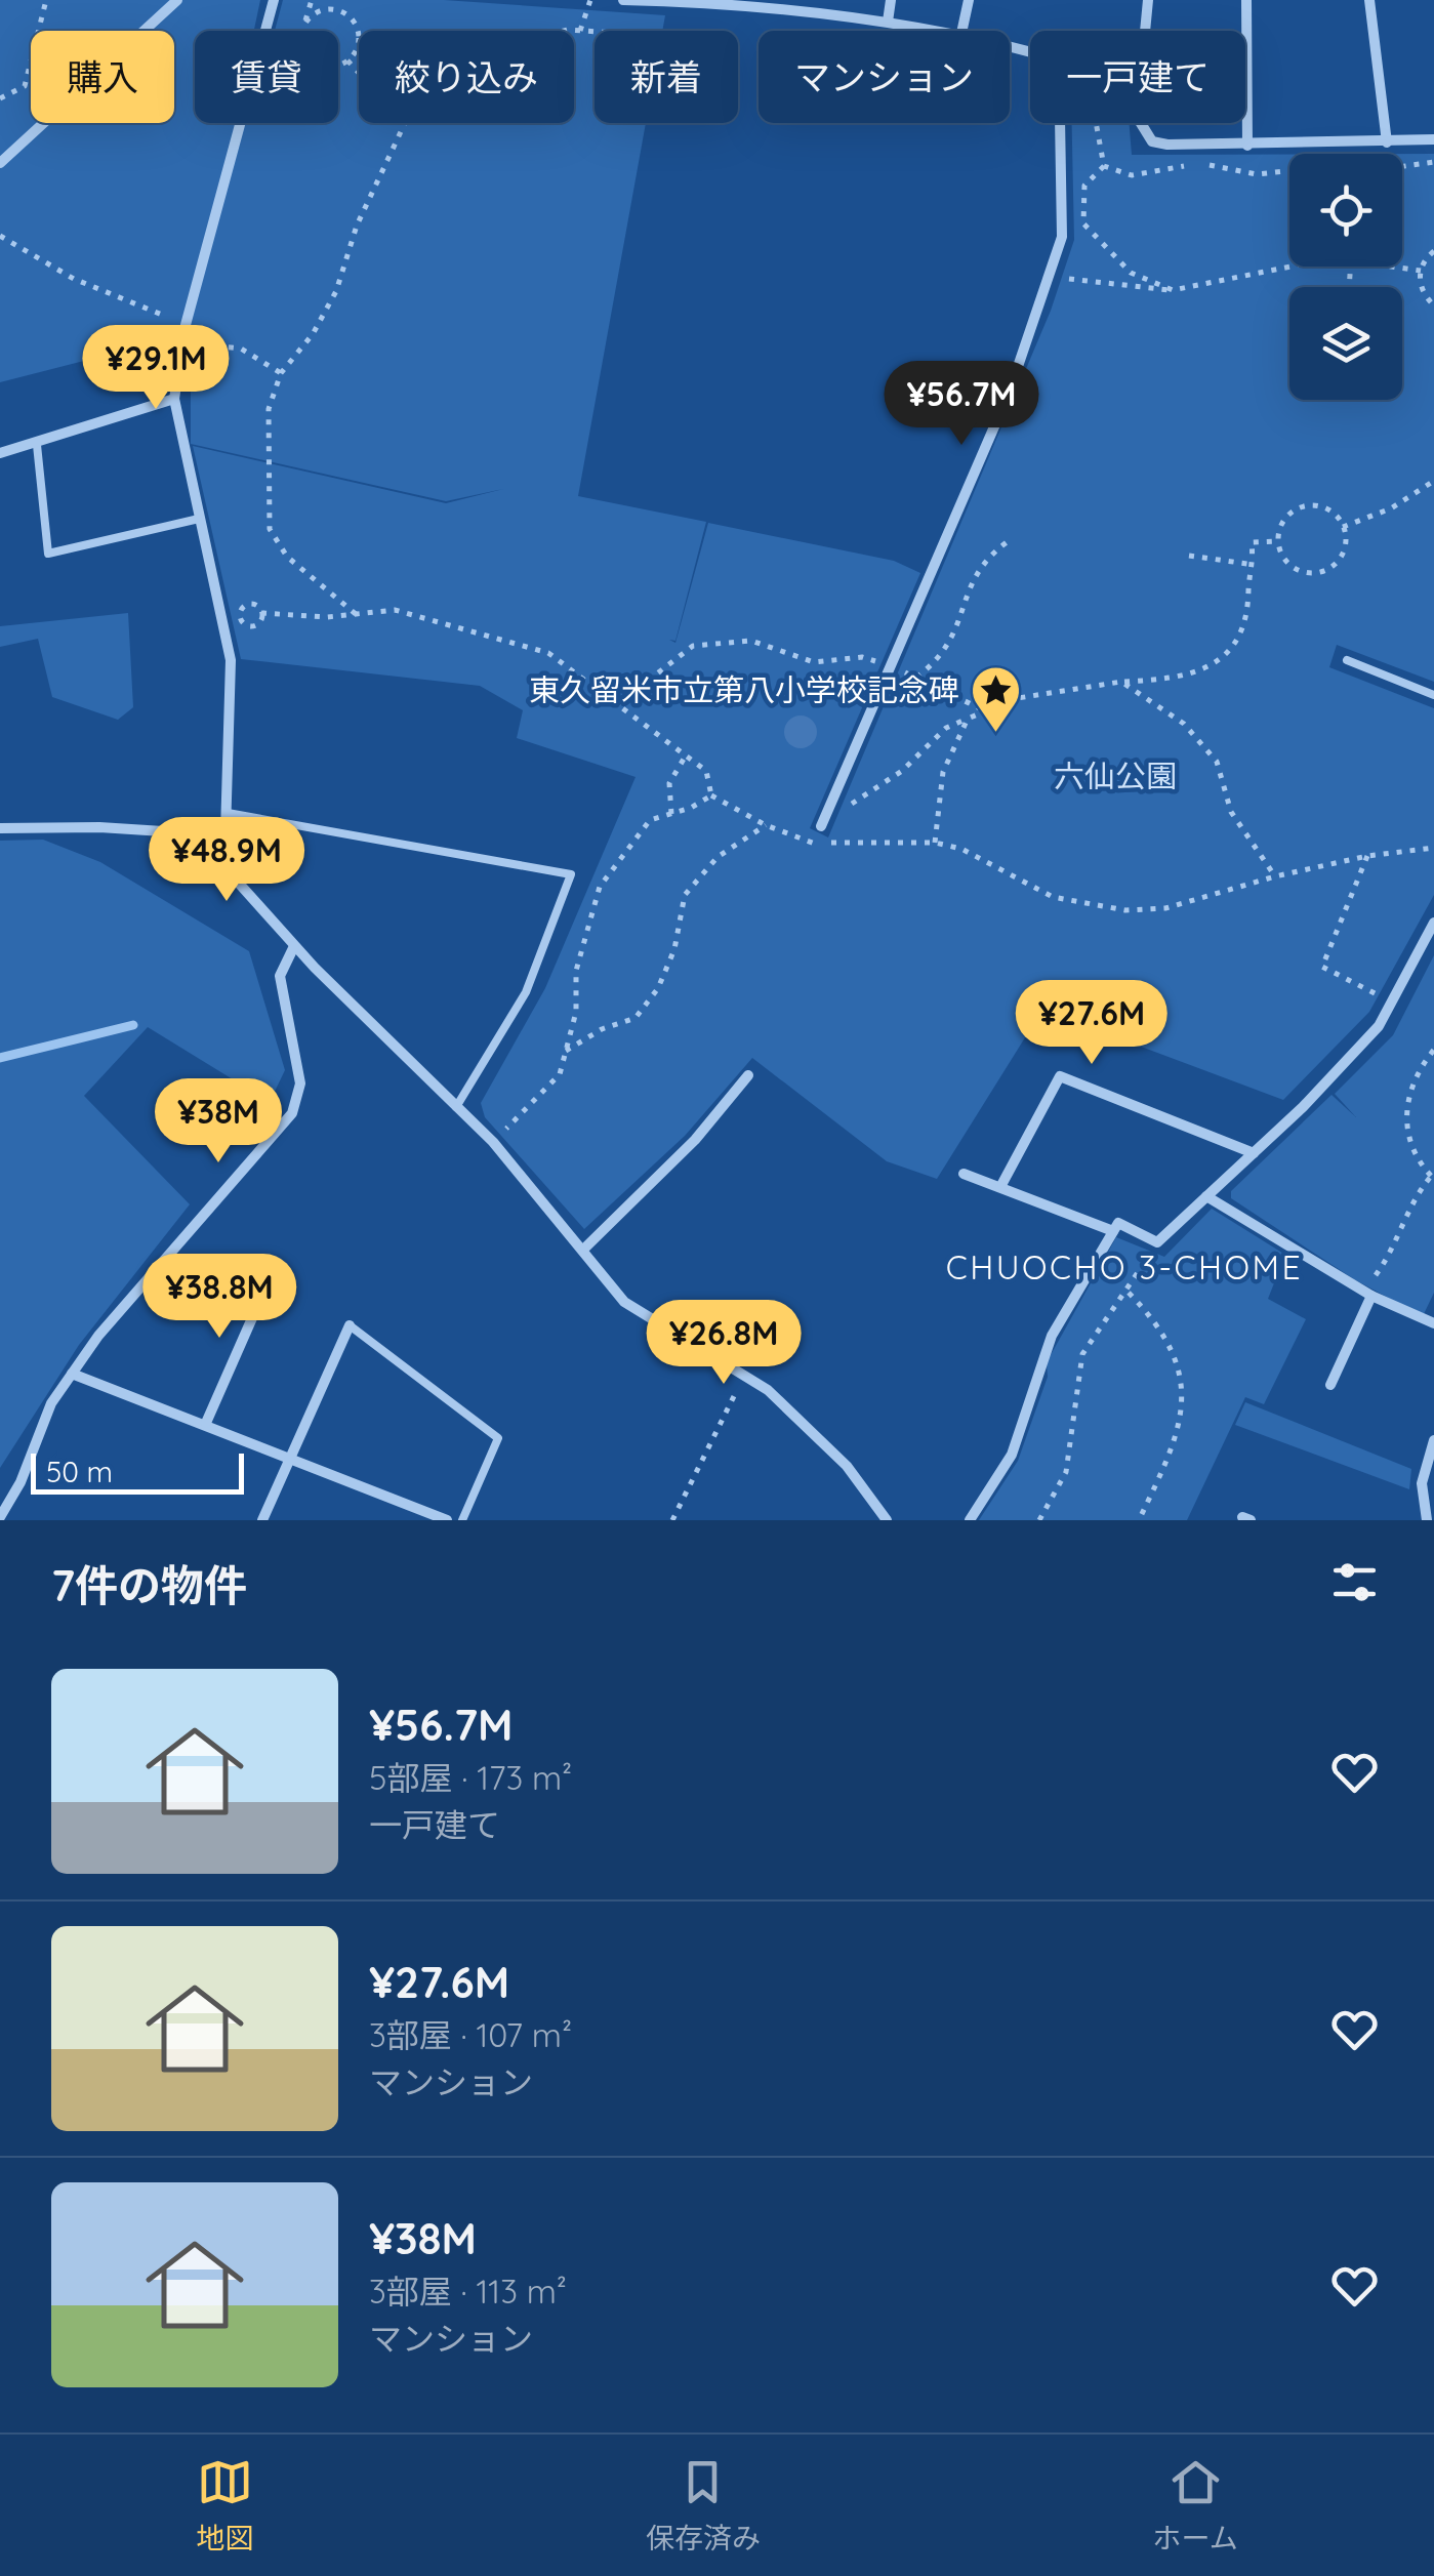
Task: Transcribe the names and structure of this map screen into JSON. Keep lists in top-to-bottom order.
{
  "districts": ["CHUOCHO 3-CHOME"],
  "parks": ["六仙公園"],
  "places": {
    "place": ["東久留米市立第八小学校記念碑"]
  },
  "scale_bar": "50 m",
  "page": {
    "chip": [
      "購入",
      "賃貸",
      "絞り込み",
      "新着",
      "マンション",
      "一戸建て"
    ],
    "price": [
      "¥29.1M",
      "¥56.7M",
      "¥48.9M",
      "¥27.6M",
      "¥38M",
      "¥38.8M",
      "¥26.8M"
    ],
    "scale": "50 m",
    "heading": "7件の物件",
    "list": [
      {
        "name": "¥56.7M",
        "note": "5部屋 · 173 m² · 一戸建て"
      },
      {
        "name": "¥27.6M",
        "note": "3部屋 · 107 m² · マンション"
      },
      {
        "name": "¥38M",
        "note": "3部屋 · 113 m² · マンション"
      }
    ],
    "tabs": ["地図", "保存済み", "ホーム"]
  }
}
